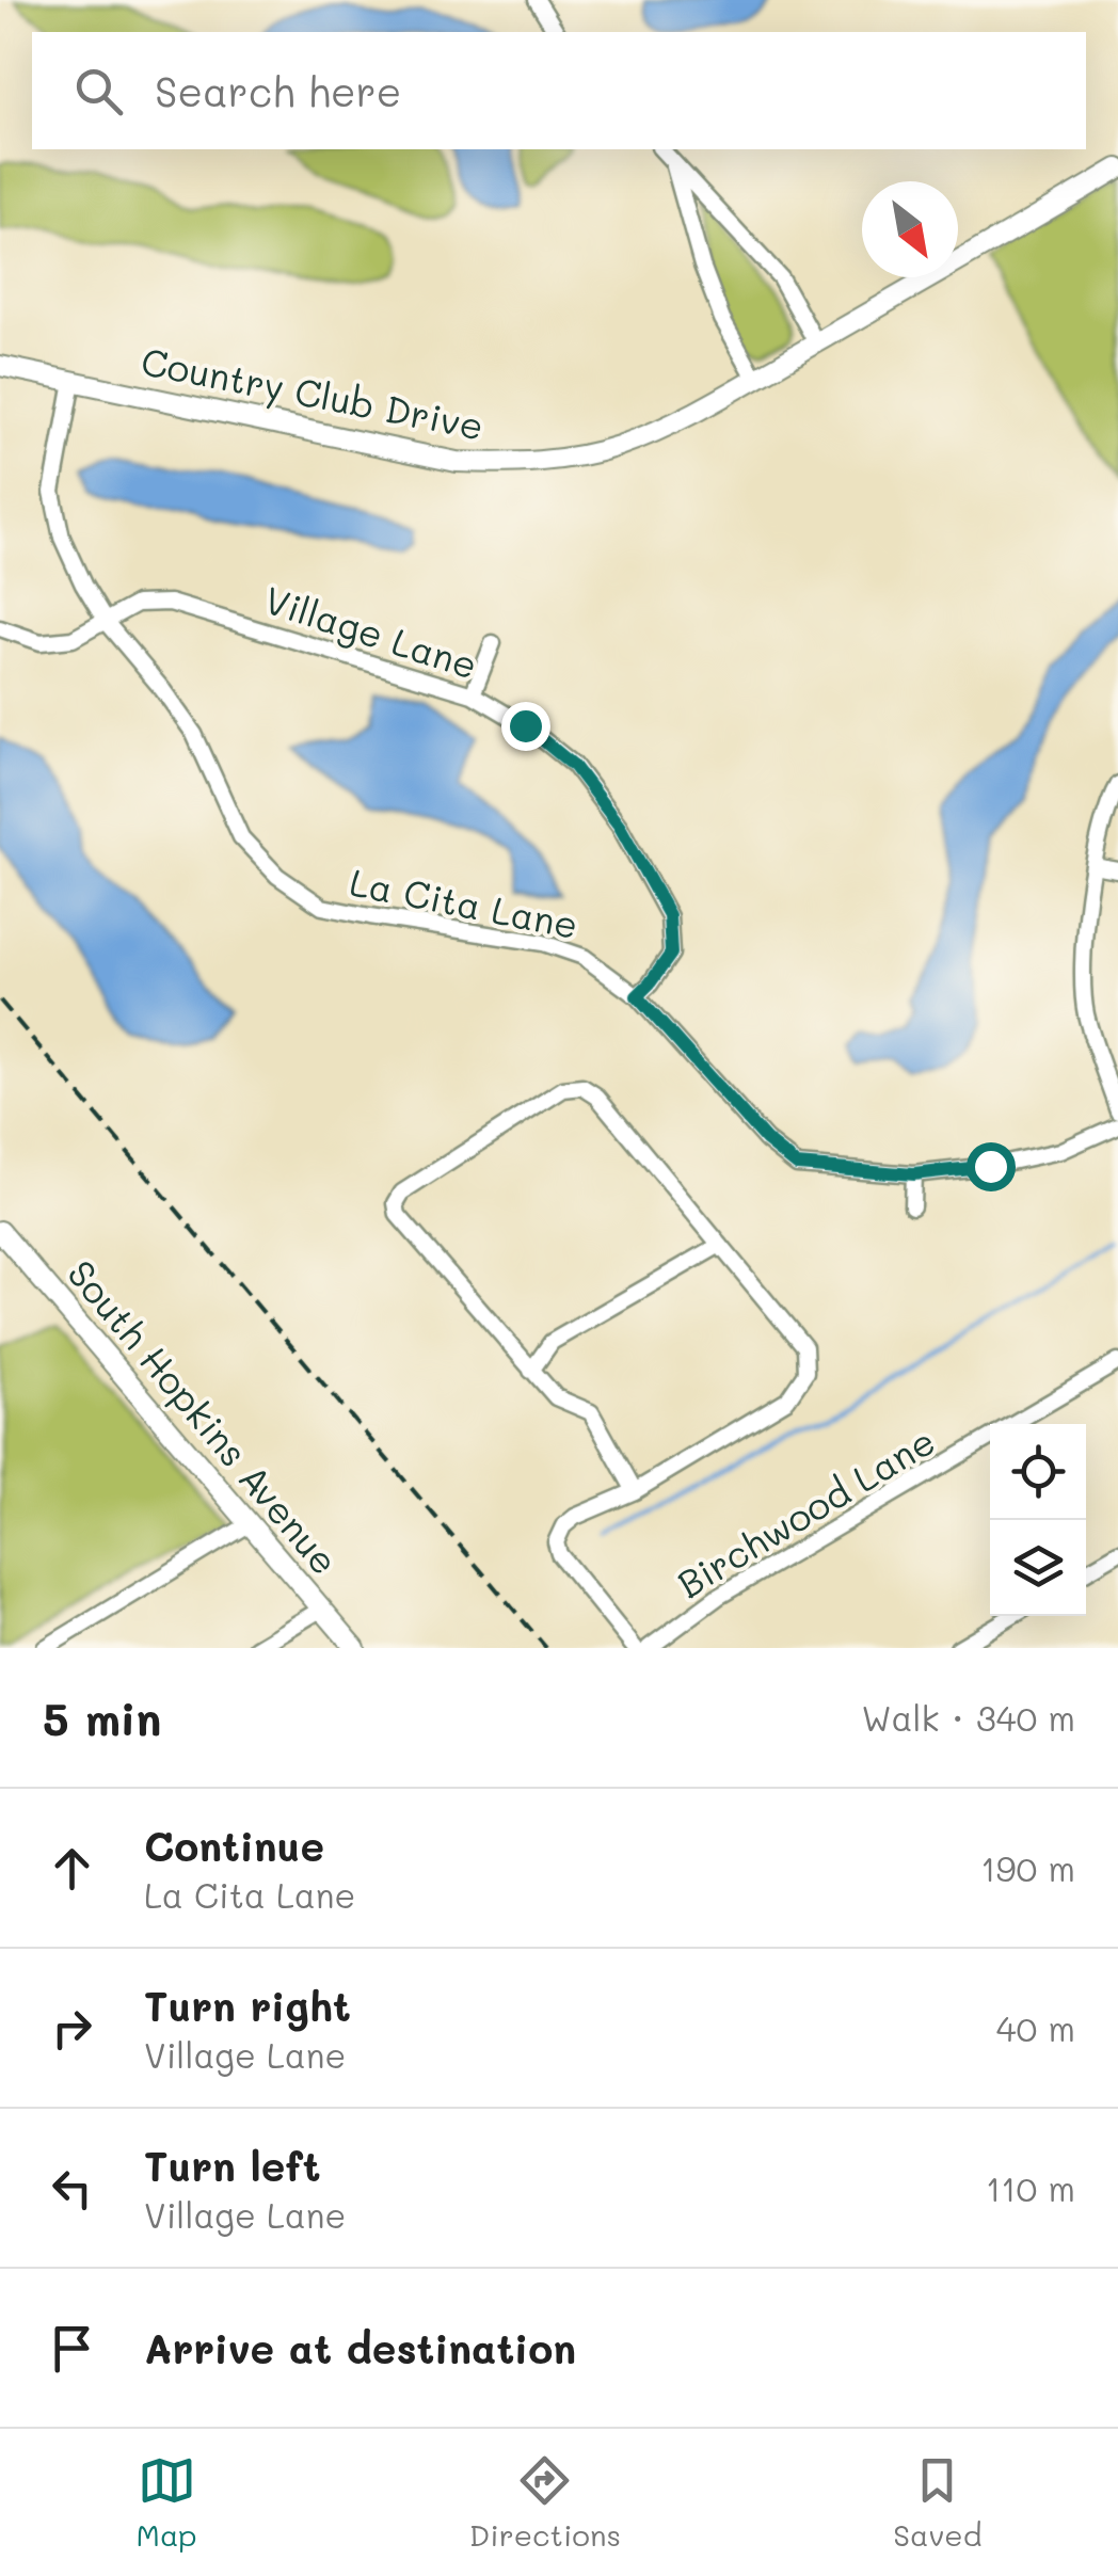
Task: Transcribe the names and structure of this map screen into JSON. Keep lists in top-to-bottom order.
{
  "streets": {
    "street": [
      "Country Club Drive",
      "Village Lane",
      "La Cita Lane",
      "South Hopkins Avenue",
      "Birchwood Lane"
    ]
  },
  "crossings": [
    ["Country Club Drive", "La Cita Lane"],
    ["Village Lane", "La Cita Lane"]
  ],
  "north": "bottom right",
  "page": {
    "search": "Search here",
    "heading": ["5 min", "Walk · 340 m"],
    "list": [
      ["Continue", "La Cita Lane", "190 m"],
      ["Turn right", "Village Lane", "40 m"],
      ["Turn left", "Village Lane", "110 m"],
      "Arrive at destination"
    ],
    "nav": ["Map", "Directions", "Saved"]
  }
}
